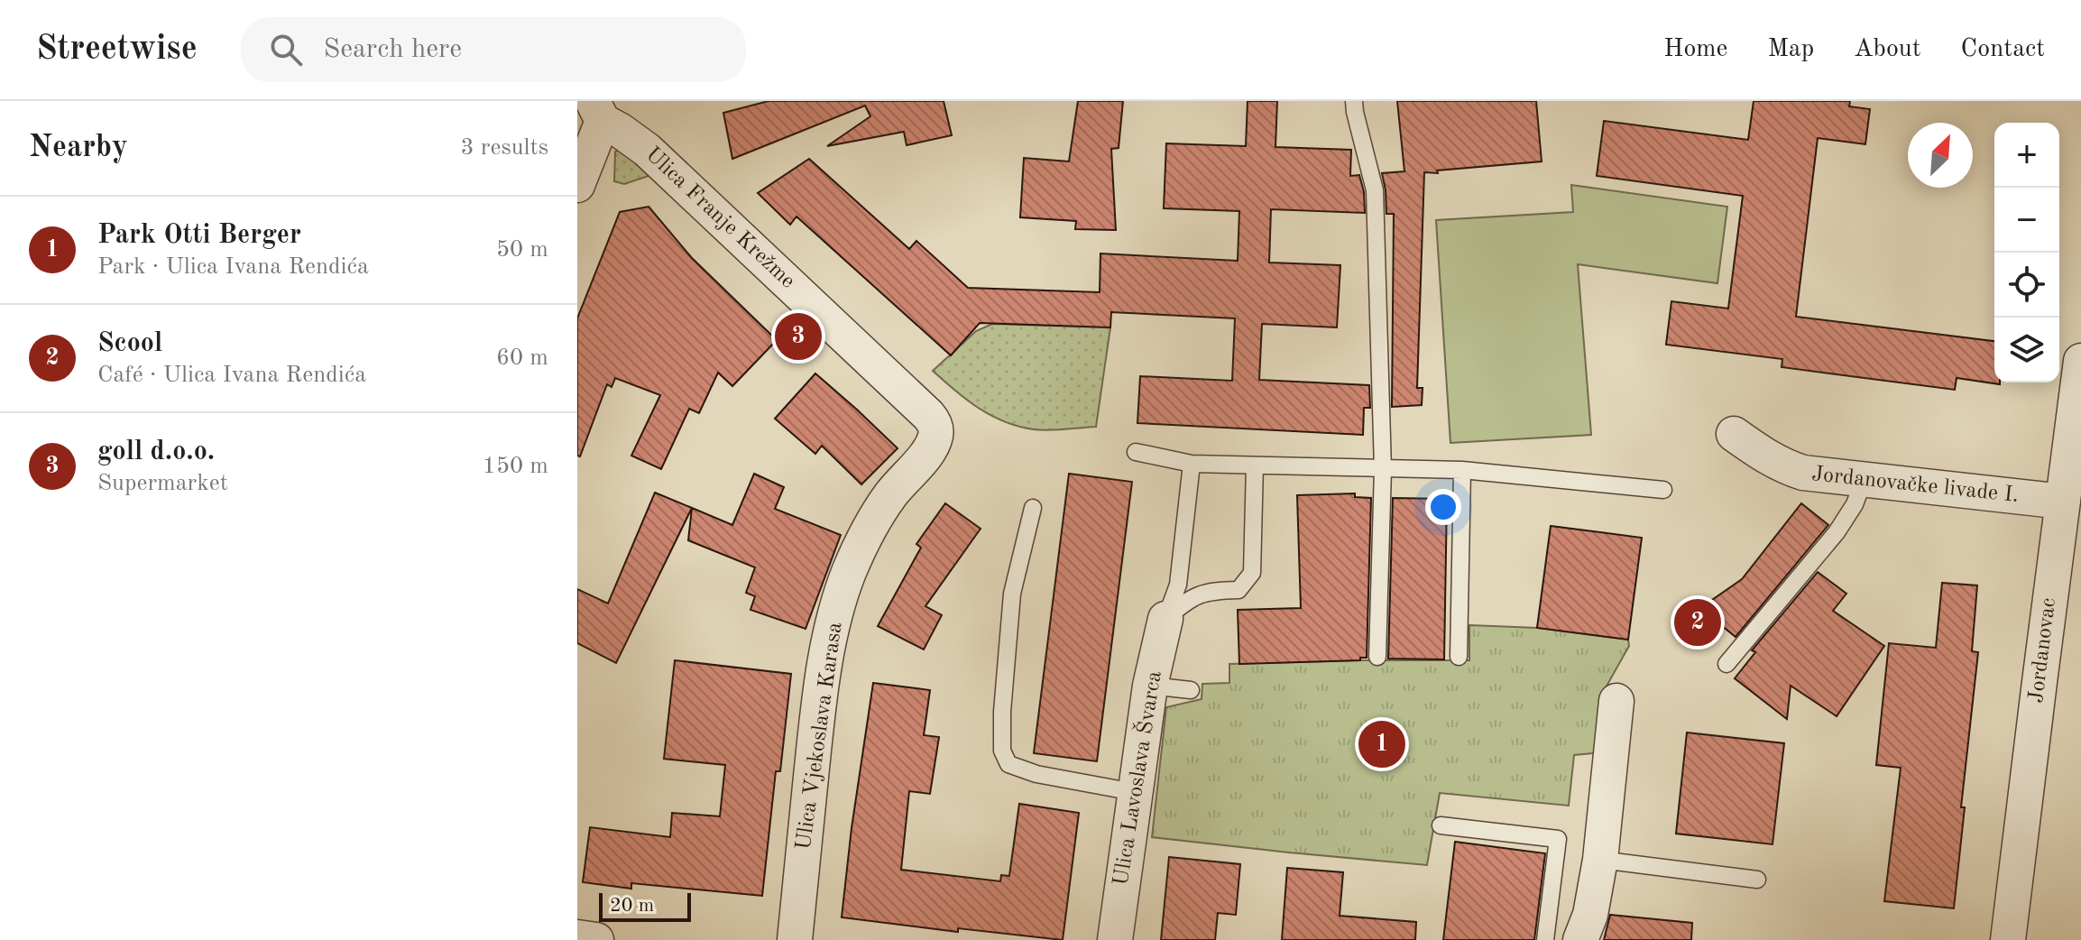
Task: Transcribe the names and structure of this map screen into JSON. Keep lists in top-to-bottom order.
{
  "streets": {
    "street": [
      "Ulica Franje Krežme",
      "Jordanovačke livade I.",
      "Jordanovac",
      "Ulica Vjekoslava Karasa",
      "Ulica Lavoslava Švarca"
    ]
  },
  "crossings": [
    ["Ulica Franje Krežme", "Ulica Vjekoslava Karasa"],
    ["Jordanovačke livade I.", "Jordanovac"]
  ],
  "scale_bar": "20 m",
  "north": "top right",
  "page": {
    "header": "Streetwise",
    "search": "Search here",
    "nav": [
      "Home",
      "Map",
      "About",
      "Contact"
    ],
    "heading": ["Nearby", "3 results"],
    "map_buttons": ["+", "−"],
    "list": [
      {
        "mark": "1",
        "name": "Park Otti Berger",
        "note": "Park · Ulica Ivana Rendića",
        "value": "50 m"
      },
      {
        "mark": "2",
        "name": "Scool",
        "note": "Café · Ulica Ivana Rendića",
        "value": "60 m"
      },
      {
        "mark": "3",
        "name": "goll d.o.o.",
        "note": "Supermarket",
        "value": "150 m"
      }
    ],
    "pins": ["3", "2", "1"],
    "scale": "20 m"
  }
}
